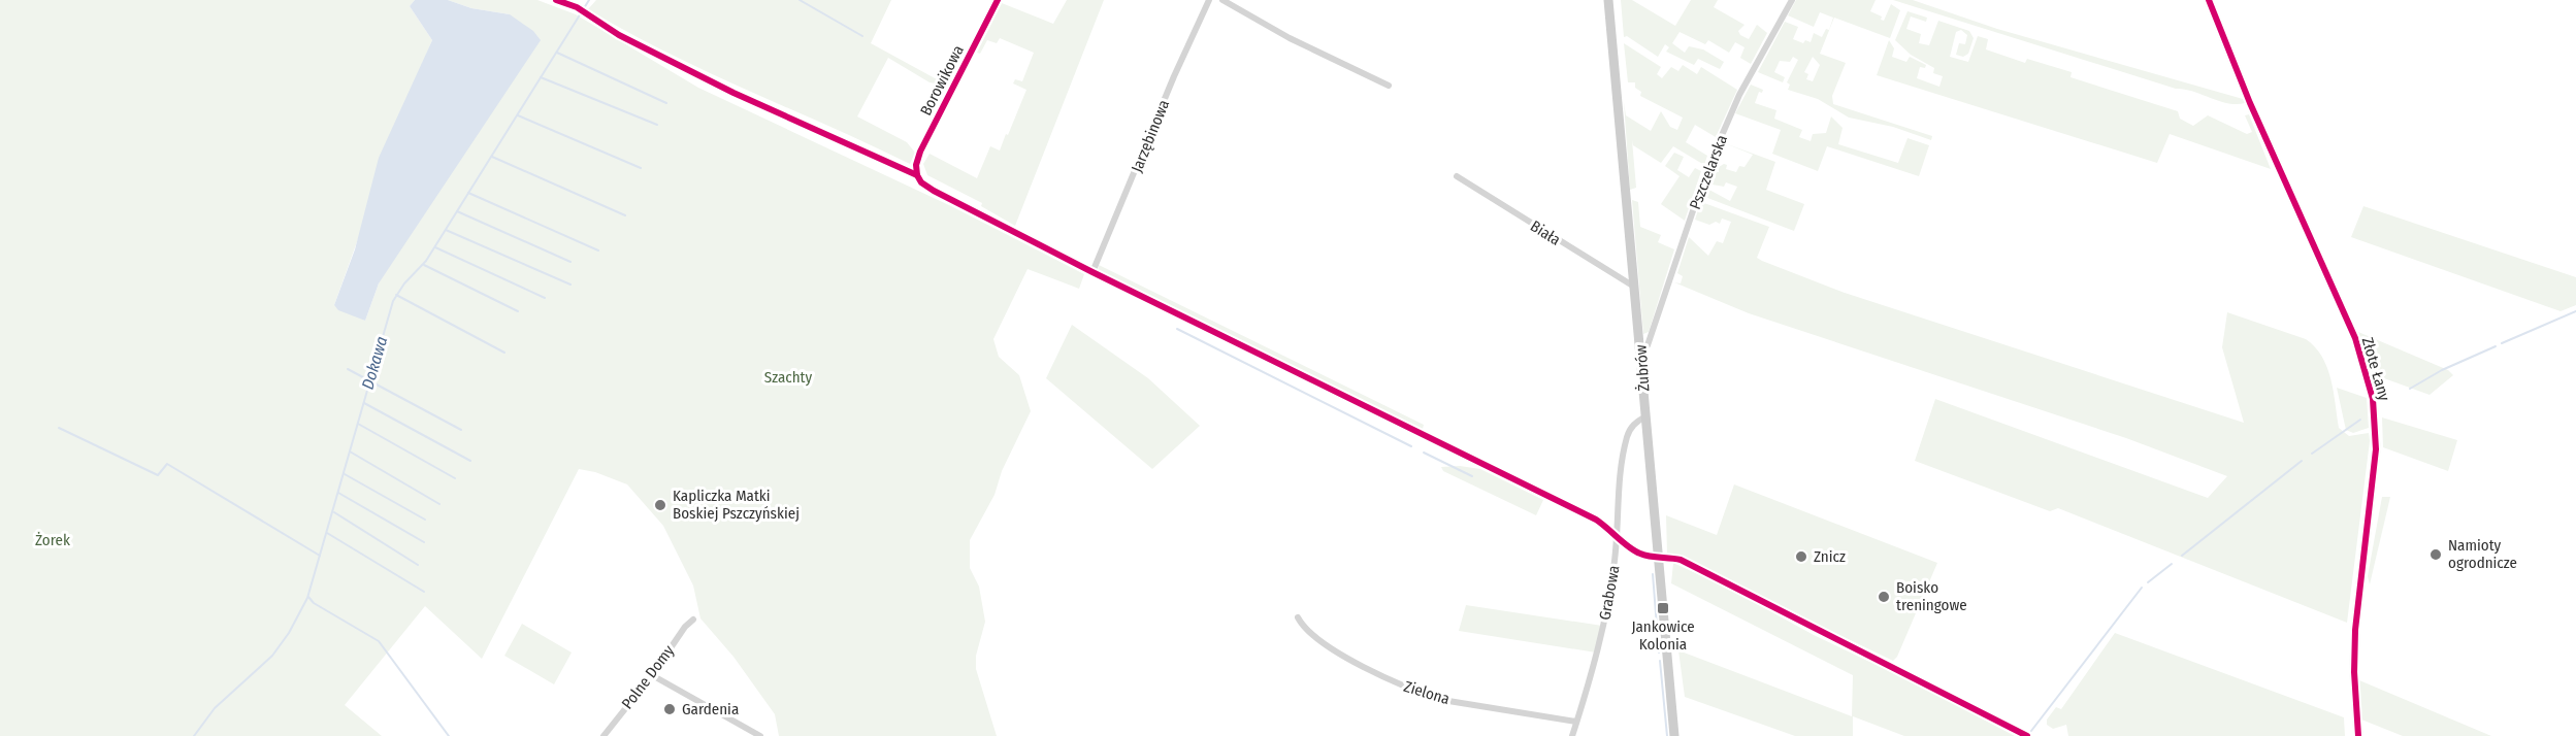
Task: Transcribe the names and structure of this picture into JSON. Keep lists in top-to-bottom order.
{
  "streets": {
    "street": [
      "Borowikowa",
      "Jarzębinowa",
      "Pszczelarska",
      "Biała",
      "Żubrów",
      "Złote Łany",
      "Grabowa",
      "Polne Domy",
      "Zielona"
    ]
  },
  "crossings": [
    ["Pszczelarska", "Żubrów"],
    ["Biała", "Żubrów"],
    ["Żubrów", "Grabowa"],
    ["Grabowa", "Zielona"]
  ],
  "water": ["Dokawa"],
  "parks": ["Szachty", "Żorek"],
  "places": {
    "other": [
      "Kapliczka Matki Boskiej Pszczyńskiej",
      "Namioty ogrodnicze",
      "Znicz",
      "Boisko treningowe",
      "Gardenia"
    ],
    "transit": ["Jankowice Kolonia"]
  }
}
